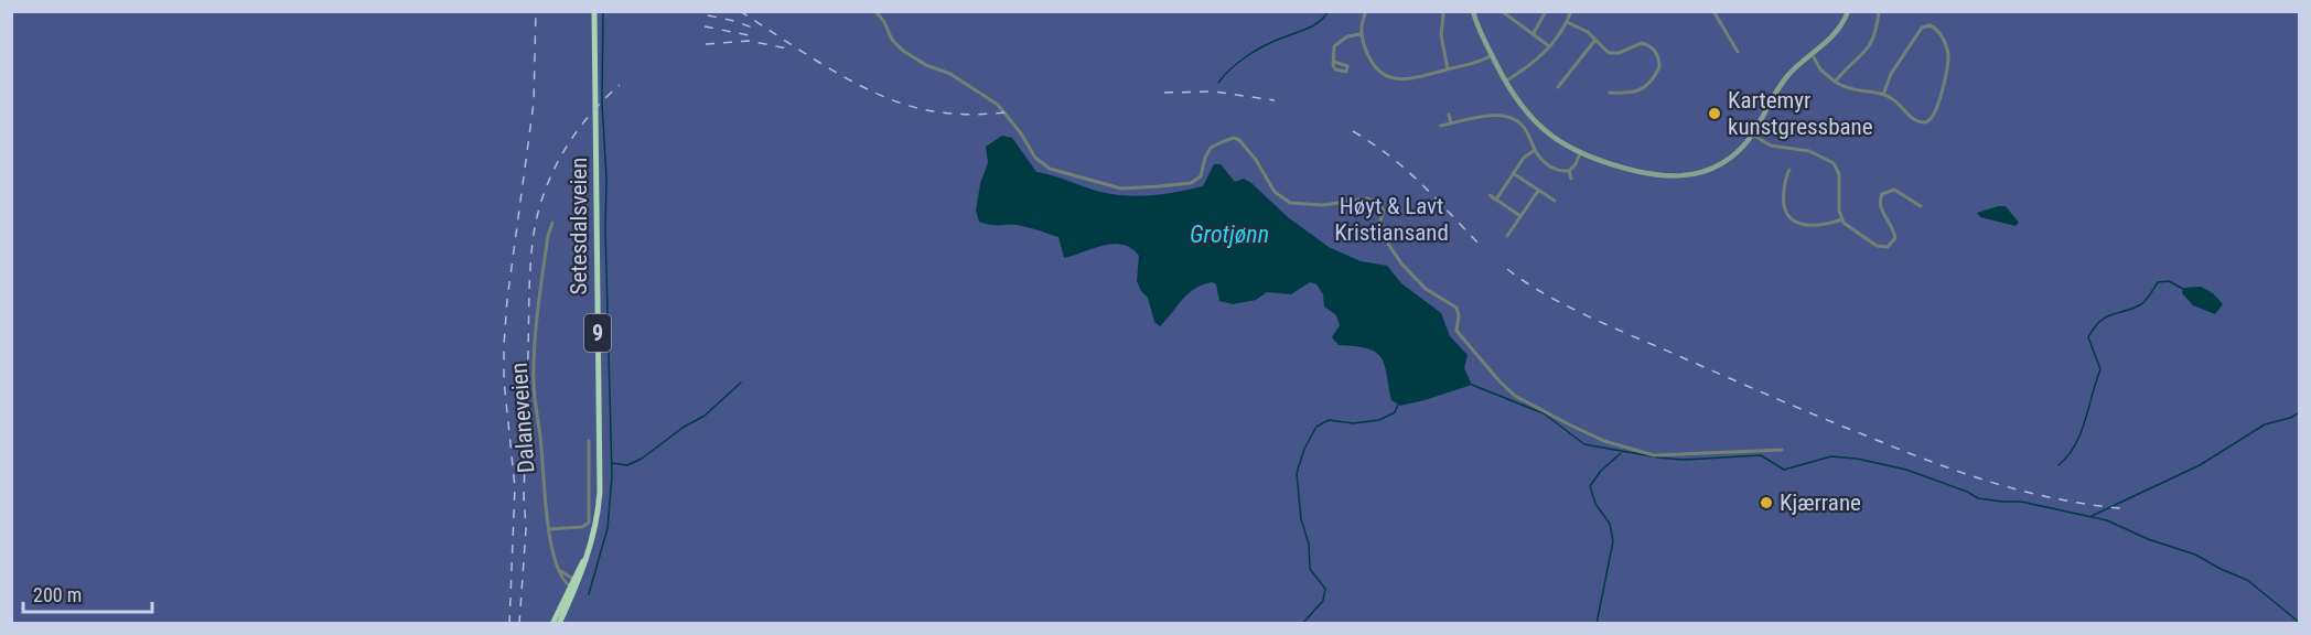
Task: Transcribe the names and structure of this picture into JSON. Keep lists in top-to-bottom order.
{
  "streets": {
    "highway": ["Setesdalsveien", "9"],
    "street": ["Dalaneveien"]
  },
  "crossings": [
    ["Setesdalsveien", "Dalaneveien"]
  ],
  "water": ["Grotjønn"],
  "parks": ["Høyt & Lavt Kristiansand"],
  "places": ["Kartemyr kunstgressbane", "Kjærrane"],
  "scale_bar": "200 m"
}
